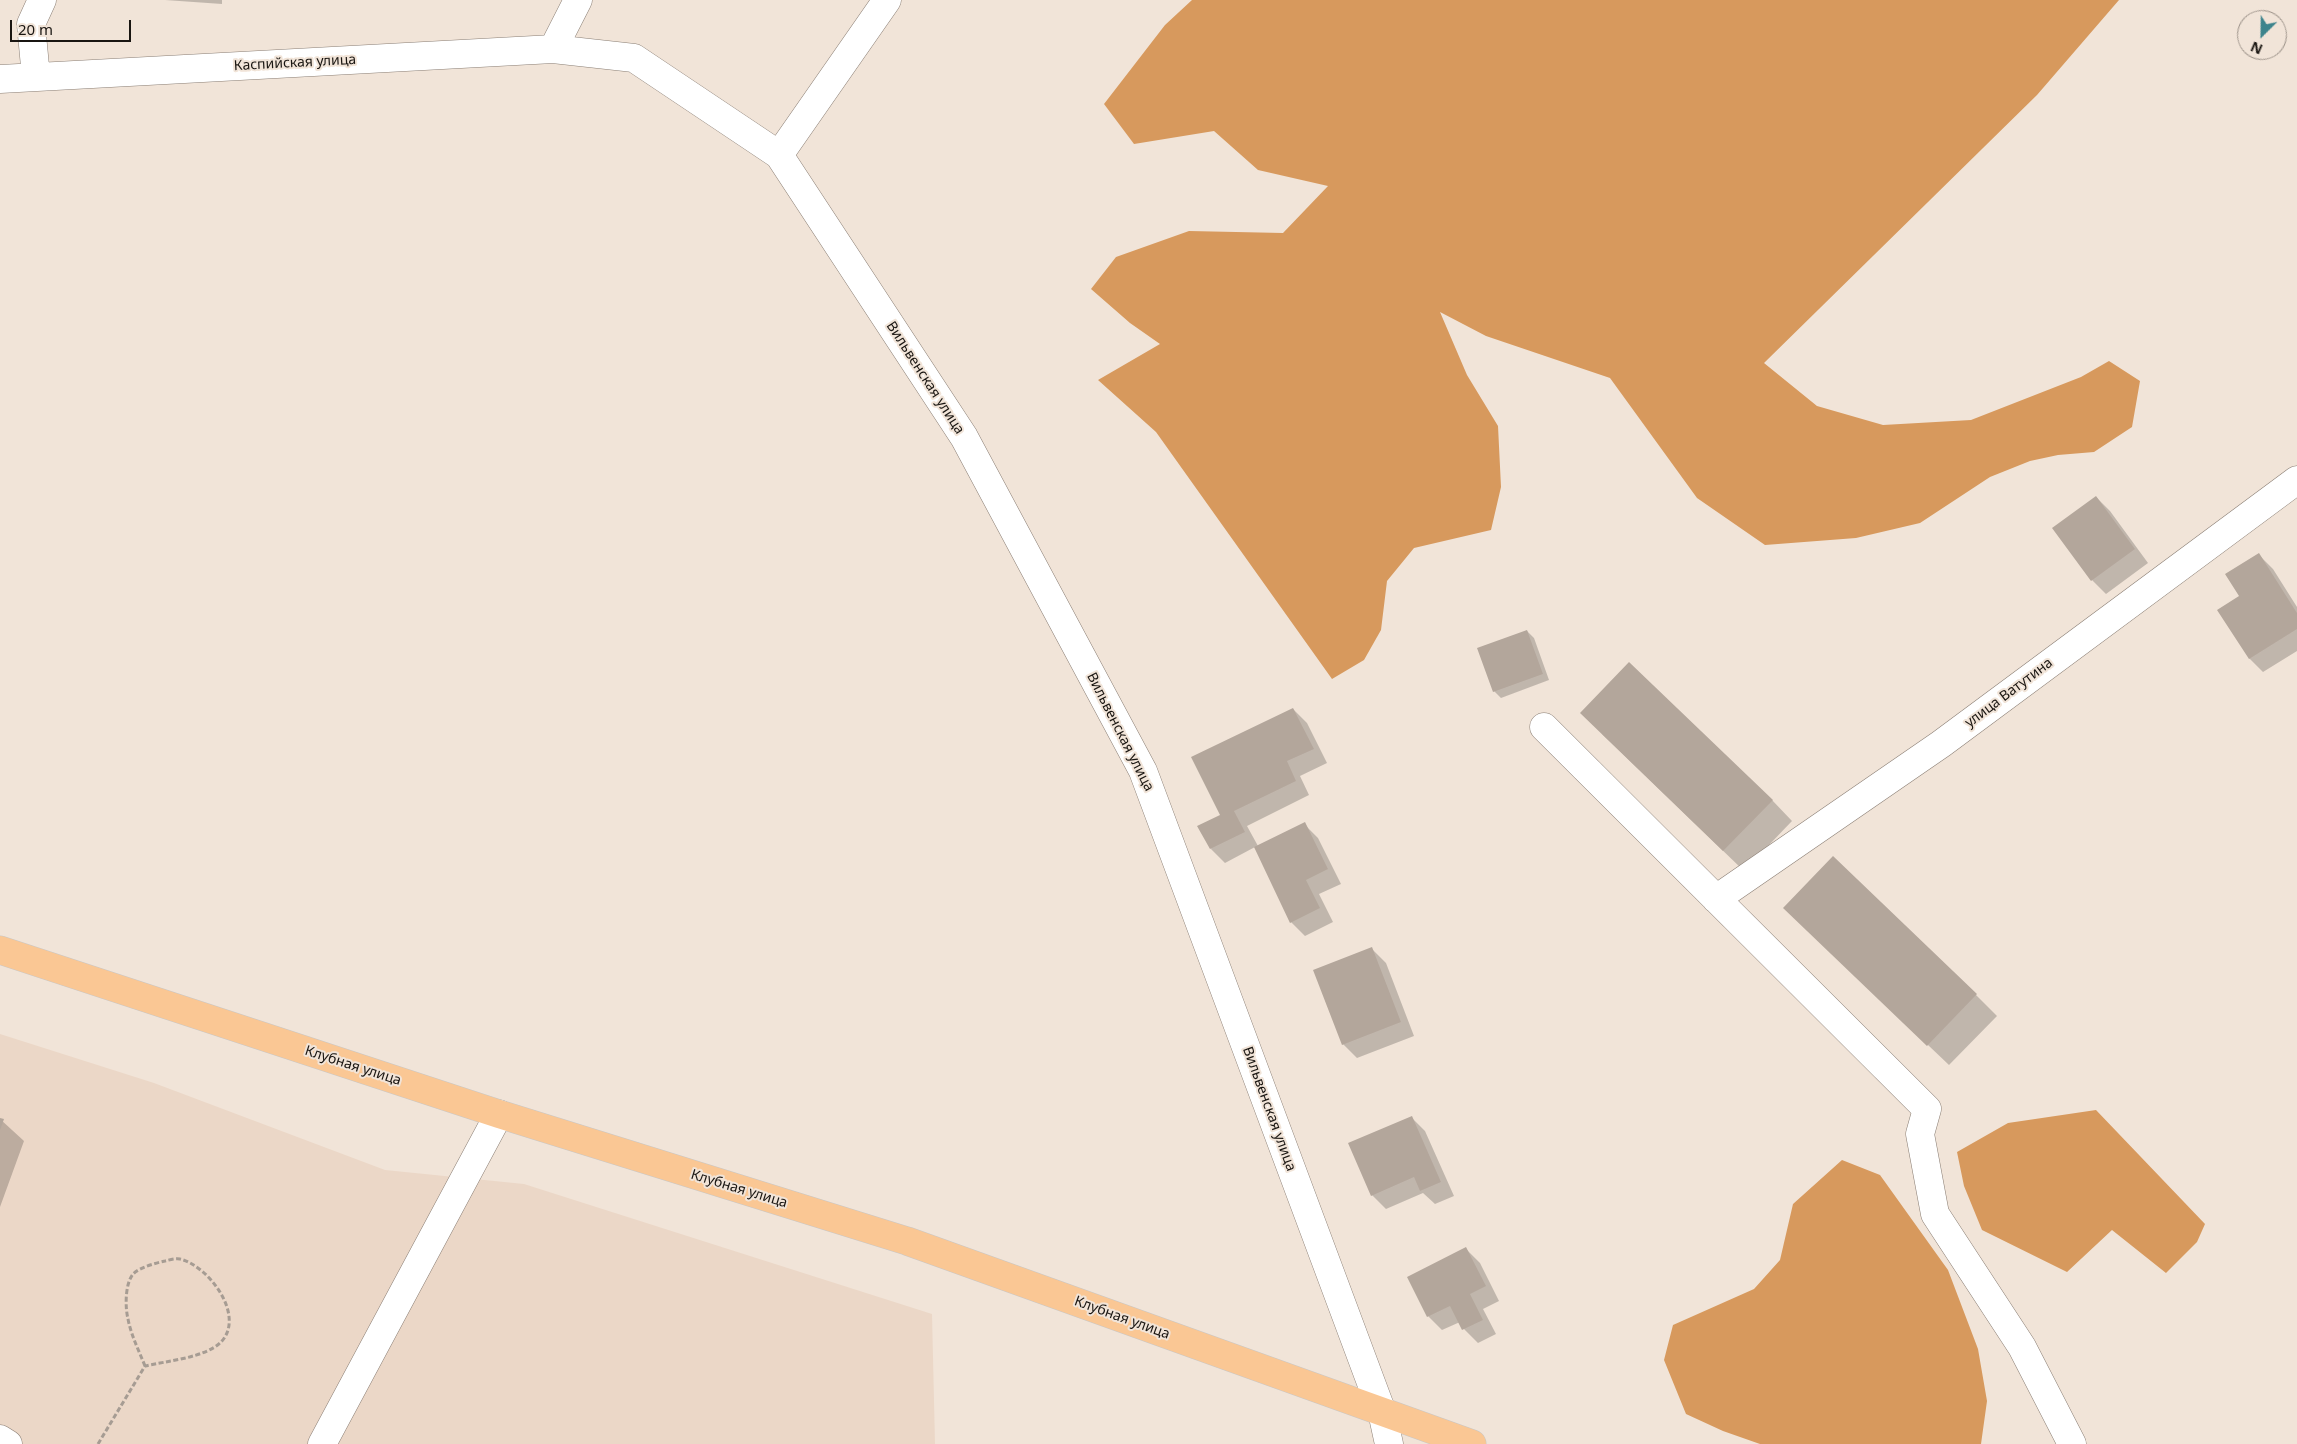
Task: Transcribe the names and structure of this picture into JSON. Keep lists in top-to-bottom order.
{
  "streets": {
    "main road": ["Клубная улица"],
    "street": ["Каспийская улица", "Вильвенская улица", "улица Ватутина"]
  },
  "crossings": [
    ["Каспийская улица", "Вильвенская улица"],
    ["Вильвенская улица", "Клубная улица"]
  ],
  "scale_bar": "20 m",
  "north": "bottom left"
}
